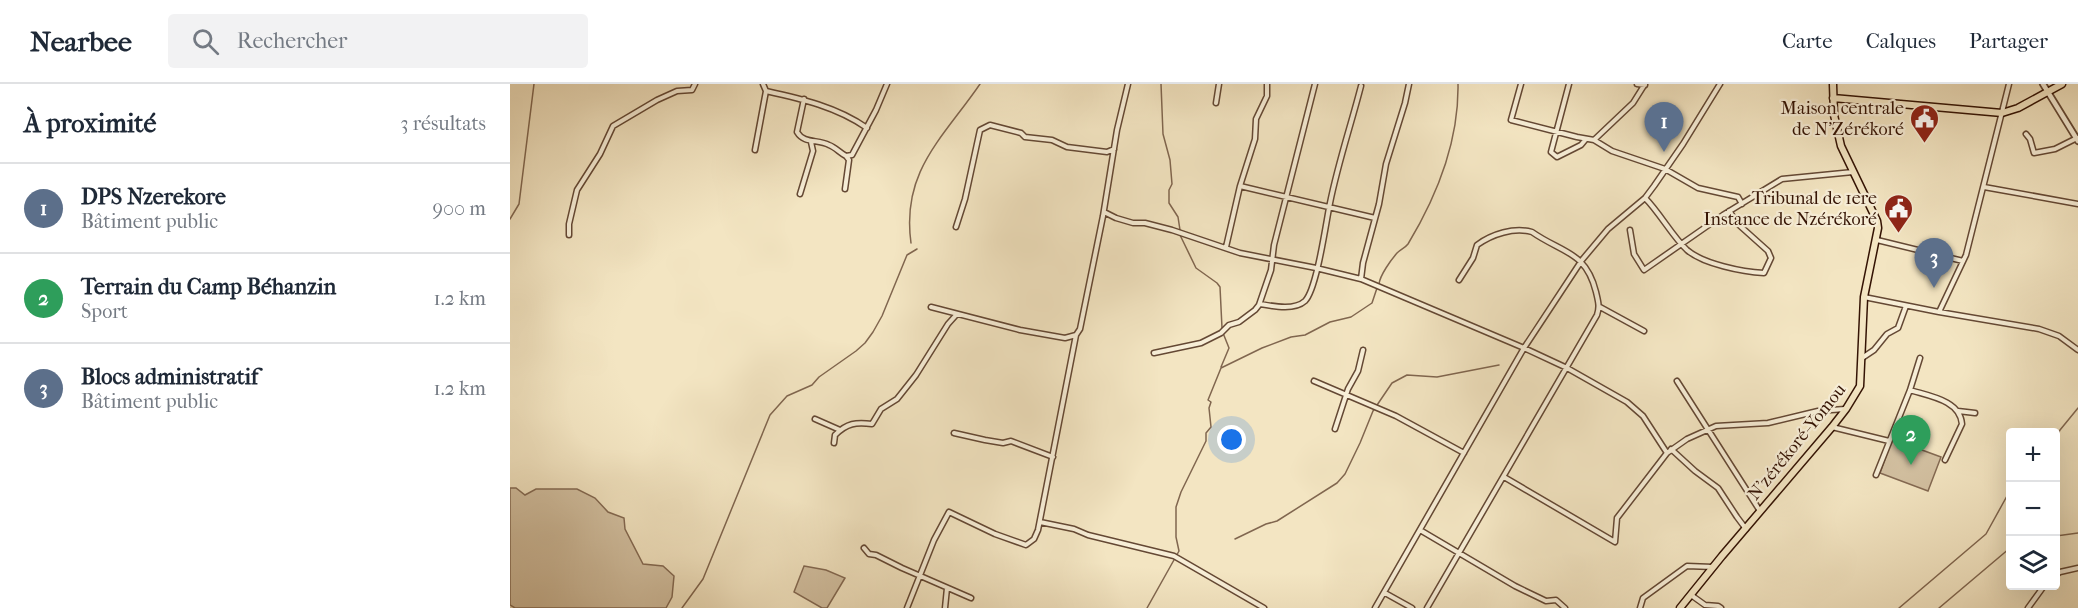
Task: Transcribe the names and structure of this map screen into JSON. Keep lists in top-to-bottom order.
{
  "streets": {
    "highway": ["N'zérékoré-Yomou"]
  },
  "places": {
    "public building": ["Maison centrale de N'Zérékoré", "Tribunal de 1ere Instance de Nzérékoré"]
  },
  "page": {
    "header": "Nearbee",
    "search": "Rechercher",
    "nav": ["Carte", "Calques", "Partager"],
    "heading": ["À proximité", "3 résultats"],
    "pins": ["1", "3", "2"],
    "list": [
      {
        "mark": "1",
        "name": "DPS Nzerekore",
        "note": "Bâtiment public",
        "value": "900 m"
      },
      {
        "mark": "2",
        "name": "Terrain du Camp Béhanzin",
        "note": "Sport",
        "value": "1.2 km"
      },
      {
        "mark": "3",
        "name": "Blocs administratif",
        "note": "Bâtiment public",
        "value": "1.2 km"
      }
    ],
    "map_buttons": ["+", "−"]
  }
}
